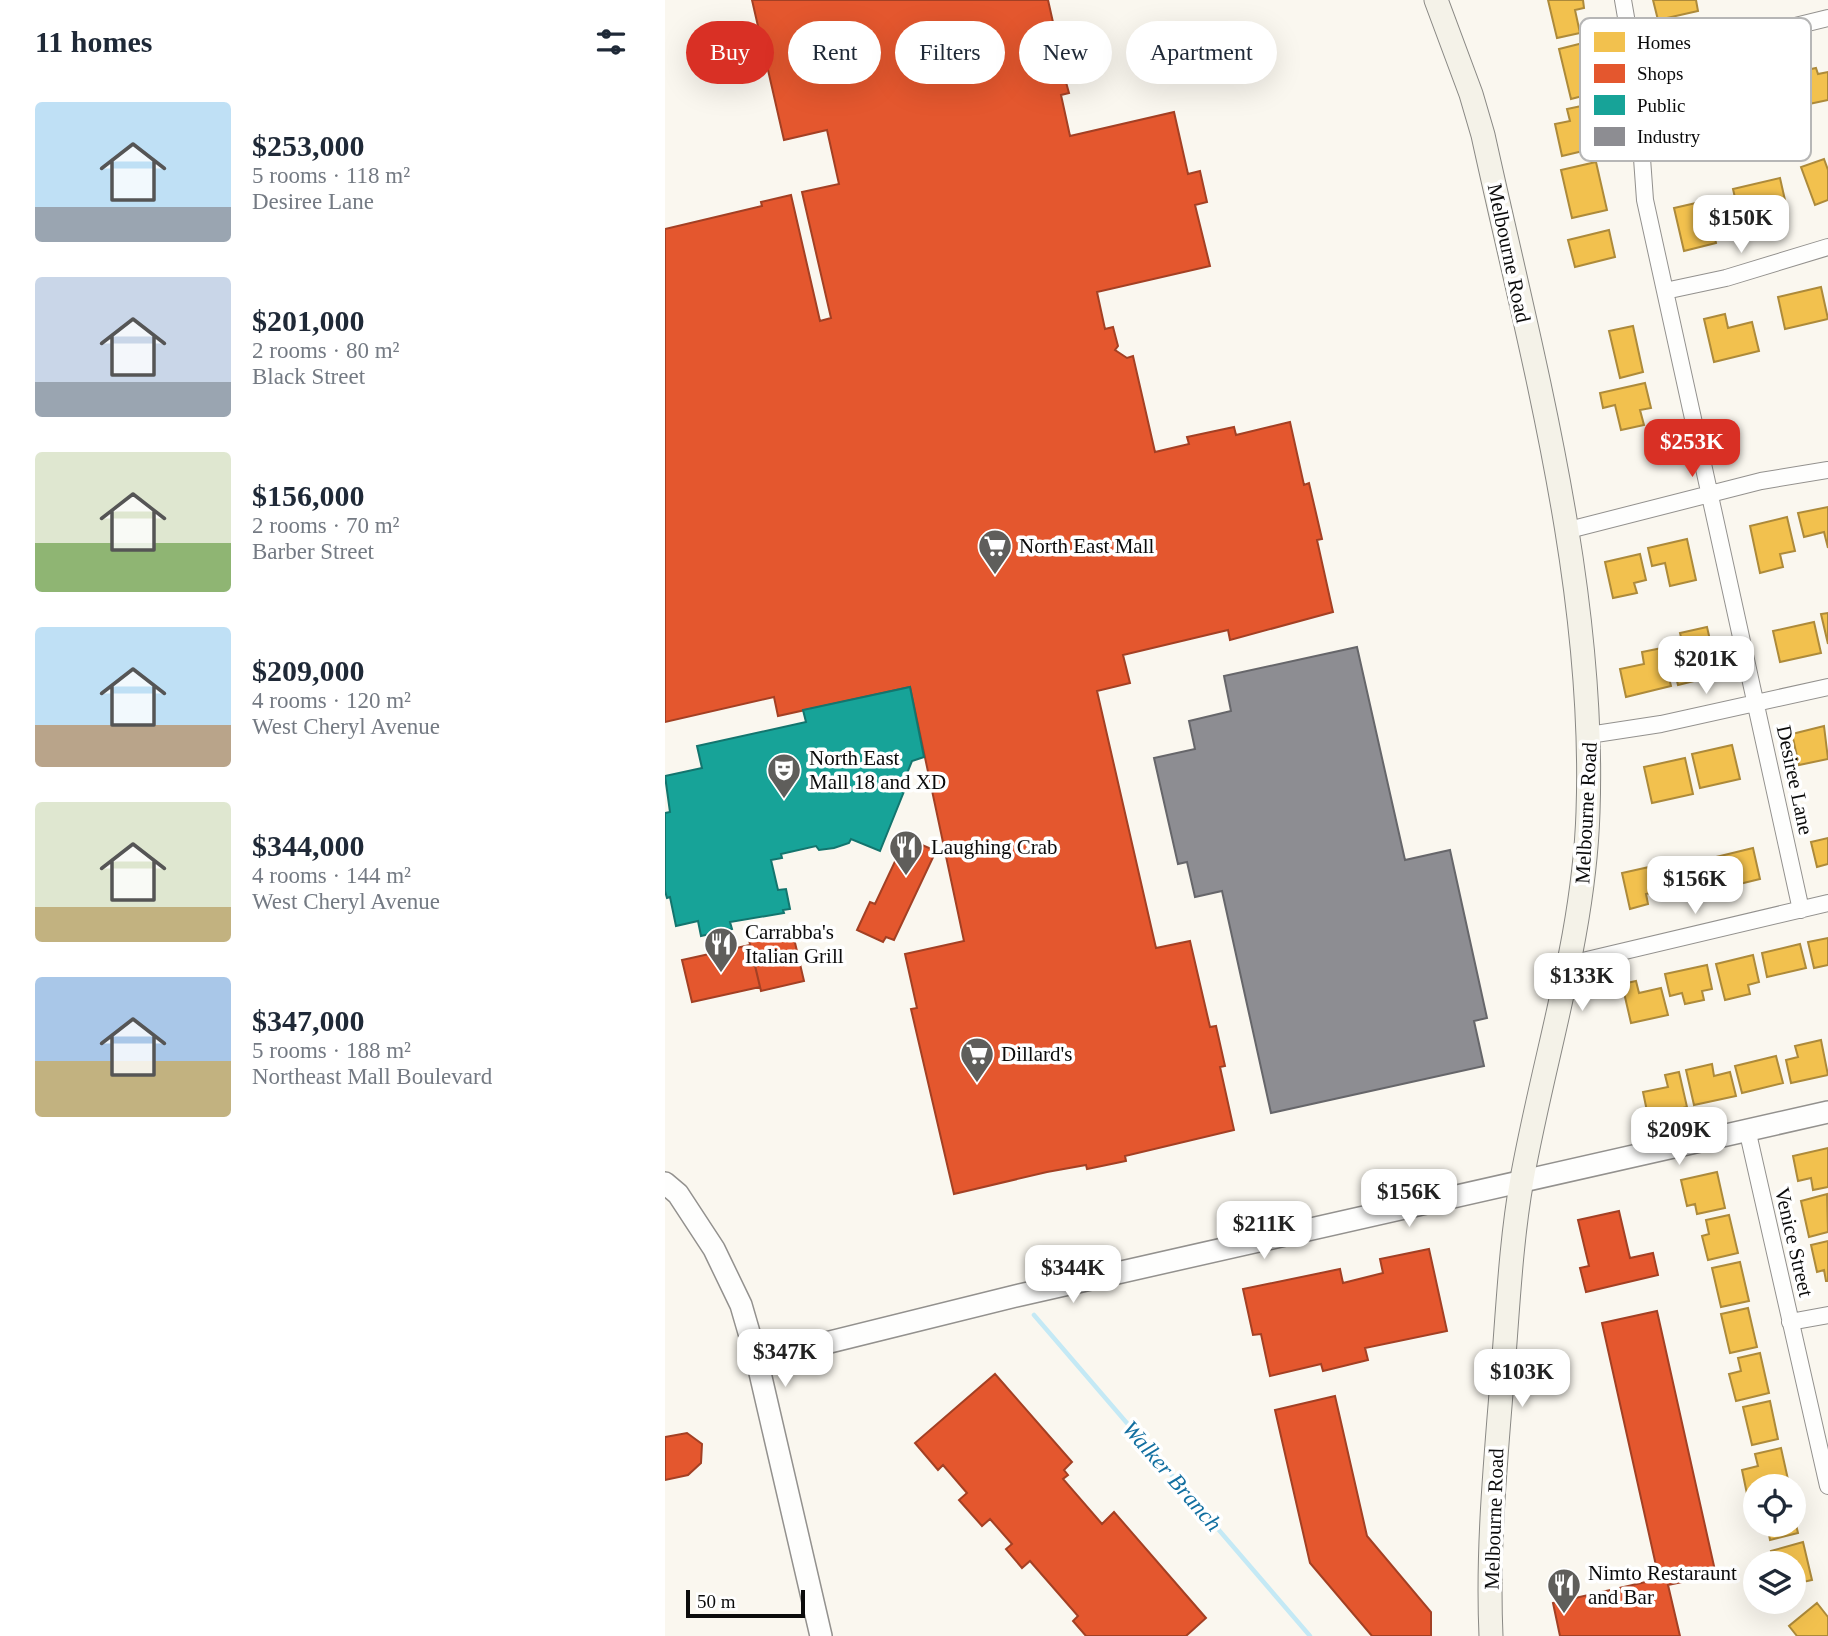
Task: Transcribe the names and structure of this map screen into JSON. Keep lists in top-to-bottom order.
{
  "streets": {
    "main road": ["Melbourne Road"],
    "street": ["Desiree Lane", "Venice Street"]
  },
  "water": ["Walker Branch"],
  "places": {
    "supermarket": ["North East Mall", "Dillard's"],
    "theatre": ["North East Mall 18 and XD"],
    "restaurant": ["Laughing Crab", "Carrabba's Italian Grill", "Nimto Restaraunt and Bar"]
  },
  "legend": [
    "Homes",
    "Shops",
    "Public",
    "Industry"
  ],
  "scale_bar": "50 m",
  "page": {
    "heading": "11 homes",
    "chip": [
      "Buy",
      "Rent",
      "Filters",
      "New",
      "Apartment"
    ],
    "list": [
      {
        "name": "$253,000",
        "note": "5 rooms · 118 m² · Desiree Lane"
      },
      {
        "name": "$201,000",
        "note": "2 rooms · 80 m² · Black Street"
      },
      {
        "name": "$156,000",
        "note": "2 rooms · 70 m² · Barber Street"
      },
      {
        "name": "$209,000",
        "note": "4 rooms · 120 m² · West Cheryl Avenue"
      },
      {
        "name": "$344,000",
        "note": "4 rooms · 144 m² · West Cheryl Avenue"
      },
      {
        "name": "$347,000",
        "note": "5 rooms · 188 m² · Northeast Mall Boulevard"
      }
    ],
    "price": [
      "$150K",
      "$253K",
      "$201K",
      "$156K",
      "$133K",
      "$209K",
      "$156K",
      "$211K",
      "$344K",
      "$347K",
      "$103K"
    ],
    "scale": "50 m"
  }
}
